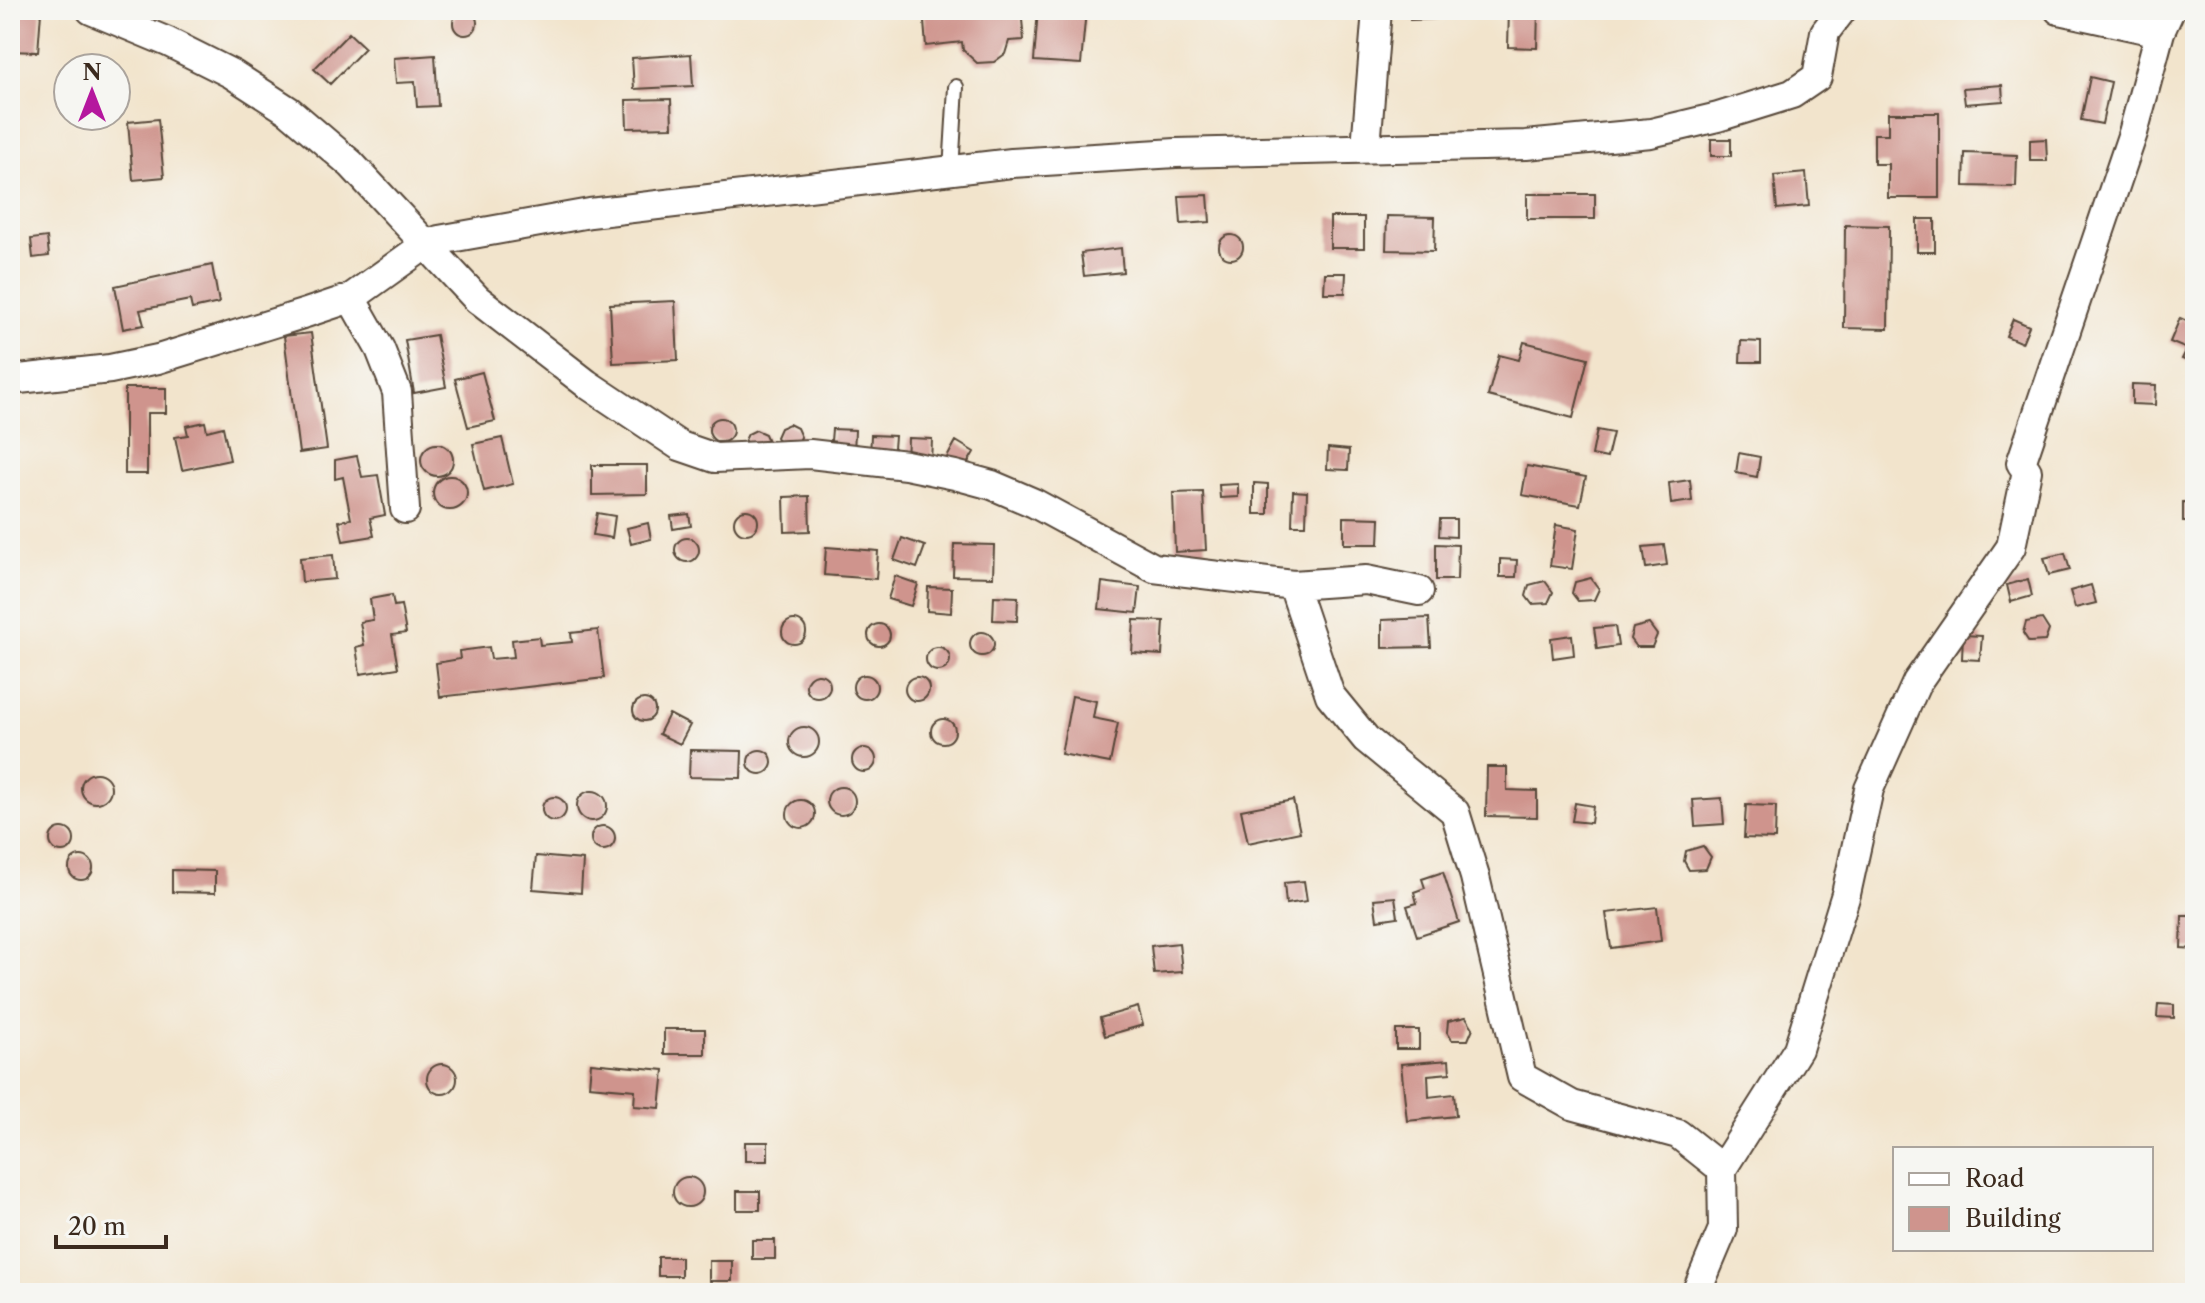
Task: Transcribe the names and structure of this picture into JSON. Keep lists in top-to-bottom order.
{
  "legend": ["Road", "Building"],
  "scale_bar": "20 m",
  "north": "top"
}
